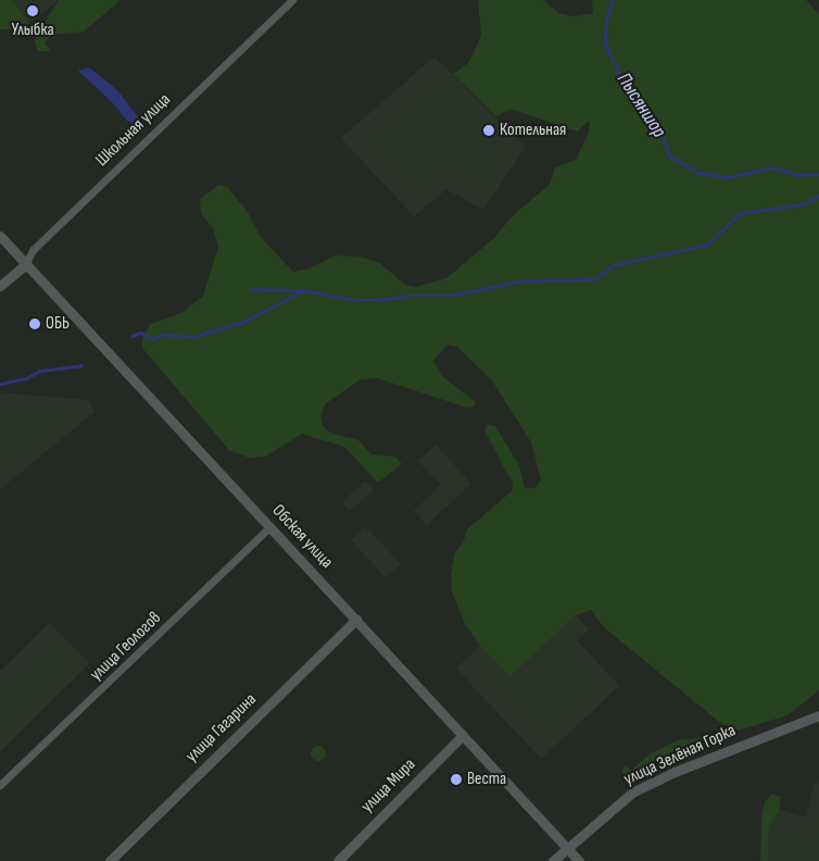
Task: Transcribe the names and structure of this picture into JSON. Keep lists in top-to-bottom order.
{
  "streets": {
    "street": [
      "Школьная улица",
      "Обская улица",
      "улица Геологов",
      "улица Гагарина",
      "улица Зелёная Горка",
      "улица Мира"
    ]
  },
  "crossings": [
    ["Школьная улица", "Обская улица"],
    ["Обская улица", "улица Геологов"],
    ["Обская улица", "улица Гагарина"],
    ["Обская улица", "улица Зелёная Горка"],
    ["Обская улица", "улица Мира"]
  ],
  "water": ["Пысяншор"],
  "places": [
    "Улыбка",
    "Котельная",
    "ОБЬ",
    "Веста"
  ]
}
